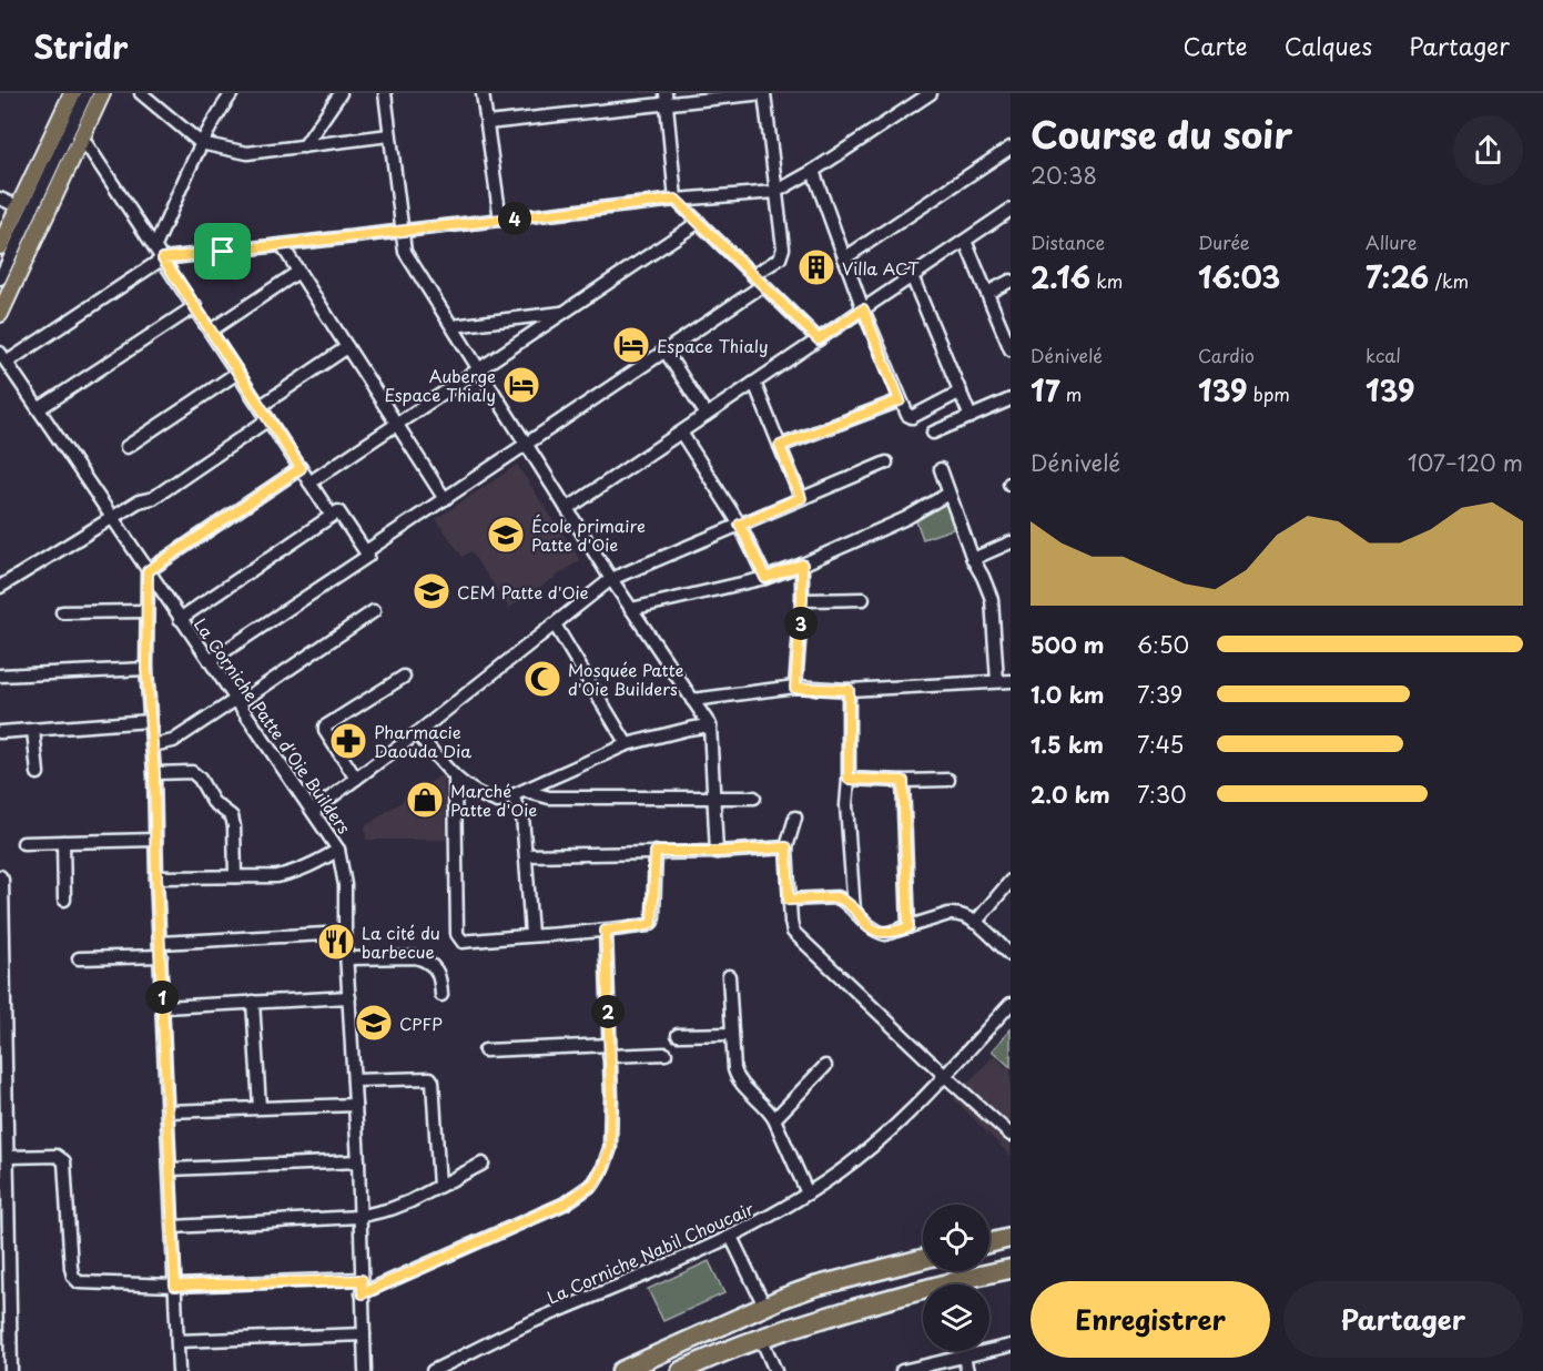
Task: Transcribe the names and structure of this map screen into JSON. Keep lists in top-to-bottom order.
{
  "streets": {
    "street": ["La Corniche Patte d'Oie Builders", "La Corniche Nabil Choucair"]
  },
  "places": {
    "building": ["Villa ACT"],
    "hotel": ["Espace Thialy", "Auberge Espace Thialy"],
    "school or university": ["École primaire Patte d'Oie", "CEM Patte d'Oie", "CPFP"],
    "mosque": ["Mosquée Patte d'Oie Builders"],
    "pharmacy": ["Pharmacie Daouda Dia"],
    "shop": ["Marché Patte d'Oie"],
    "restaurant": ["La cité du barbecue"]
  },
  "page": {
    "header": "Stridr",
    "nav": ["Carte", "Calques", "Partager"],
    "heading": ["Course du soir", "20:38"],
    "pins": [
      "4",
      "3",
      "1",
      "2"
    ],
    "stats": [
      ["Distance", "2.16 km"],
      ["Durée", "16:03"],
      ["Allure", "7:26 /km"],
      ["Dénivelé", "17 m"],
      ["Cardio", "139 bpm"],
      ["kcal", "139"]
    ],
    "chart": ["Dénivelé", "107–120 m"],
    "list": [
      {
        "name": "500 m",
        "note": "6:50"
      },
      {
        "name": "1.0 km",
        "note": "7:39"
      },
      {
        "name": "1.5 km",
        "note": "7:45"
      },
      {
        "name": "2.0 km",
        "note": "7:30"
      }
    ],
    "buttons": ["Enregistrer", "Partager"]
  }
}
